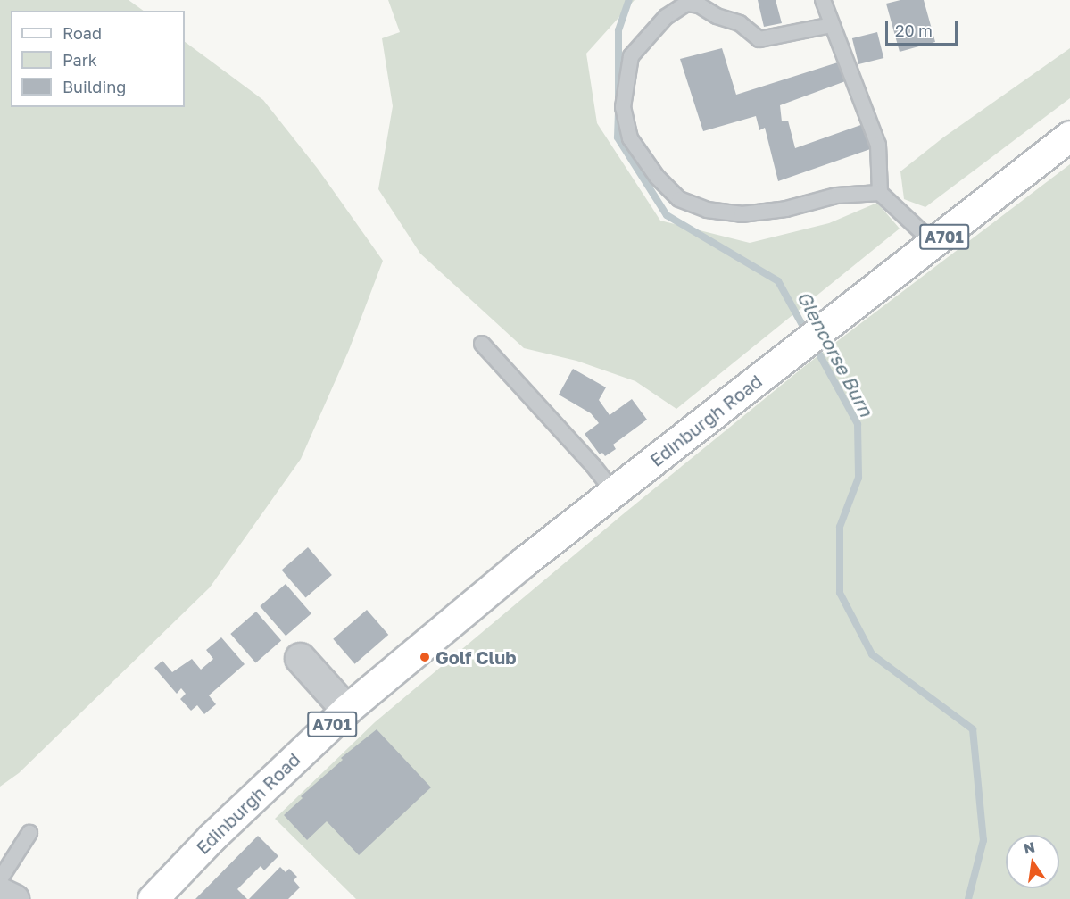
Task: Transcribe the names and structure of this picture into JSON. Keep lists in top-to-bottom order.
{
  "streets": {
    "main road": ["A701", "Edinburgh Road"]
  },
  "water": ["Glencorse Burn"],
  "places": ["Golf Club"],
  "legend": ["Road", "Park", "Building"],
  "scale_bar": "20 m",
  "north": "top"
}
